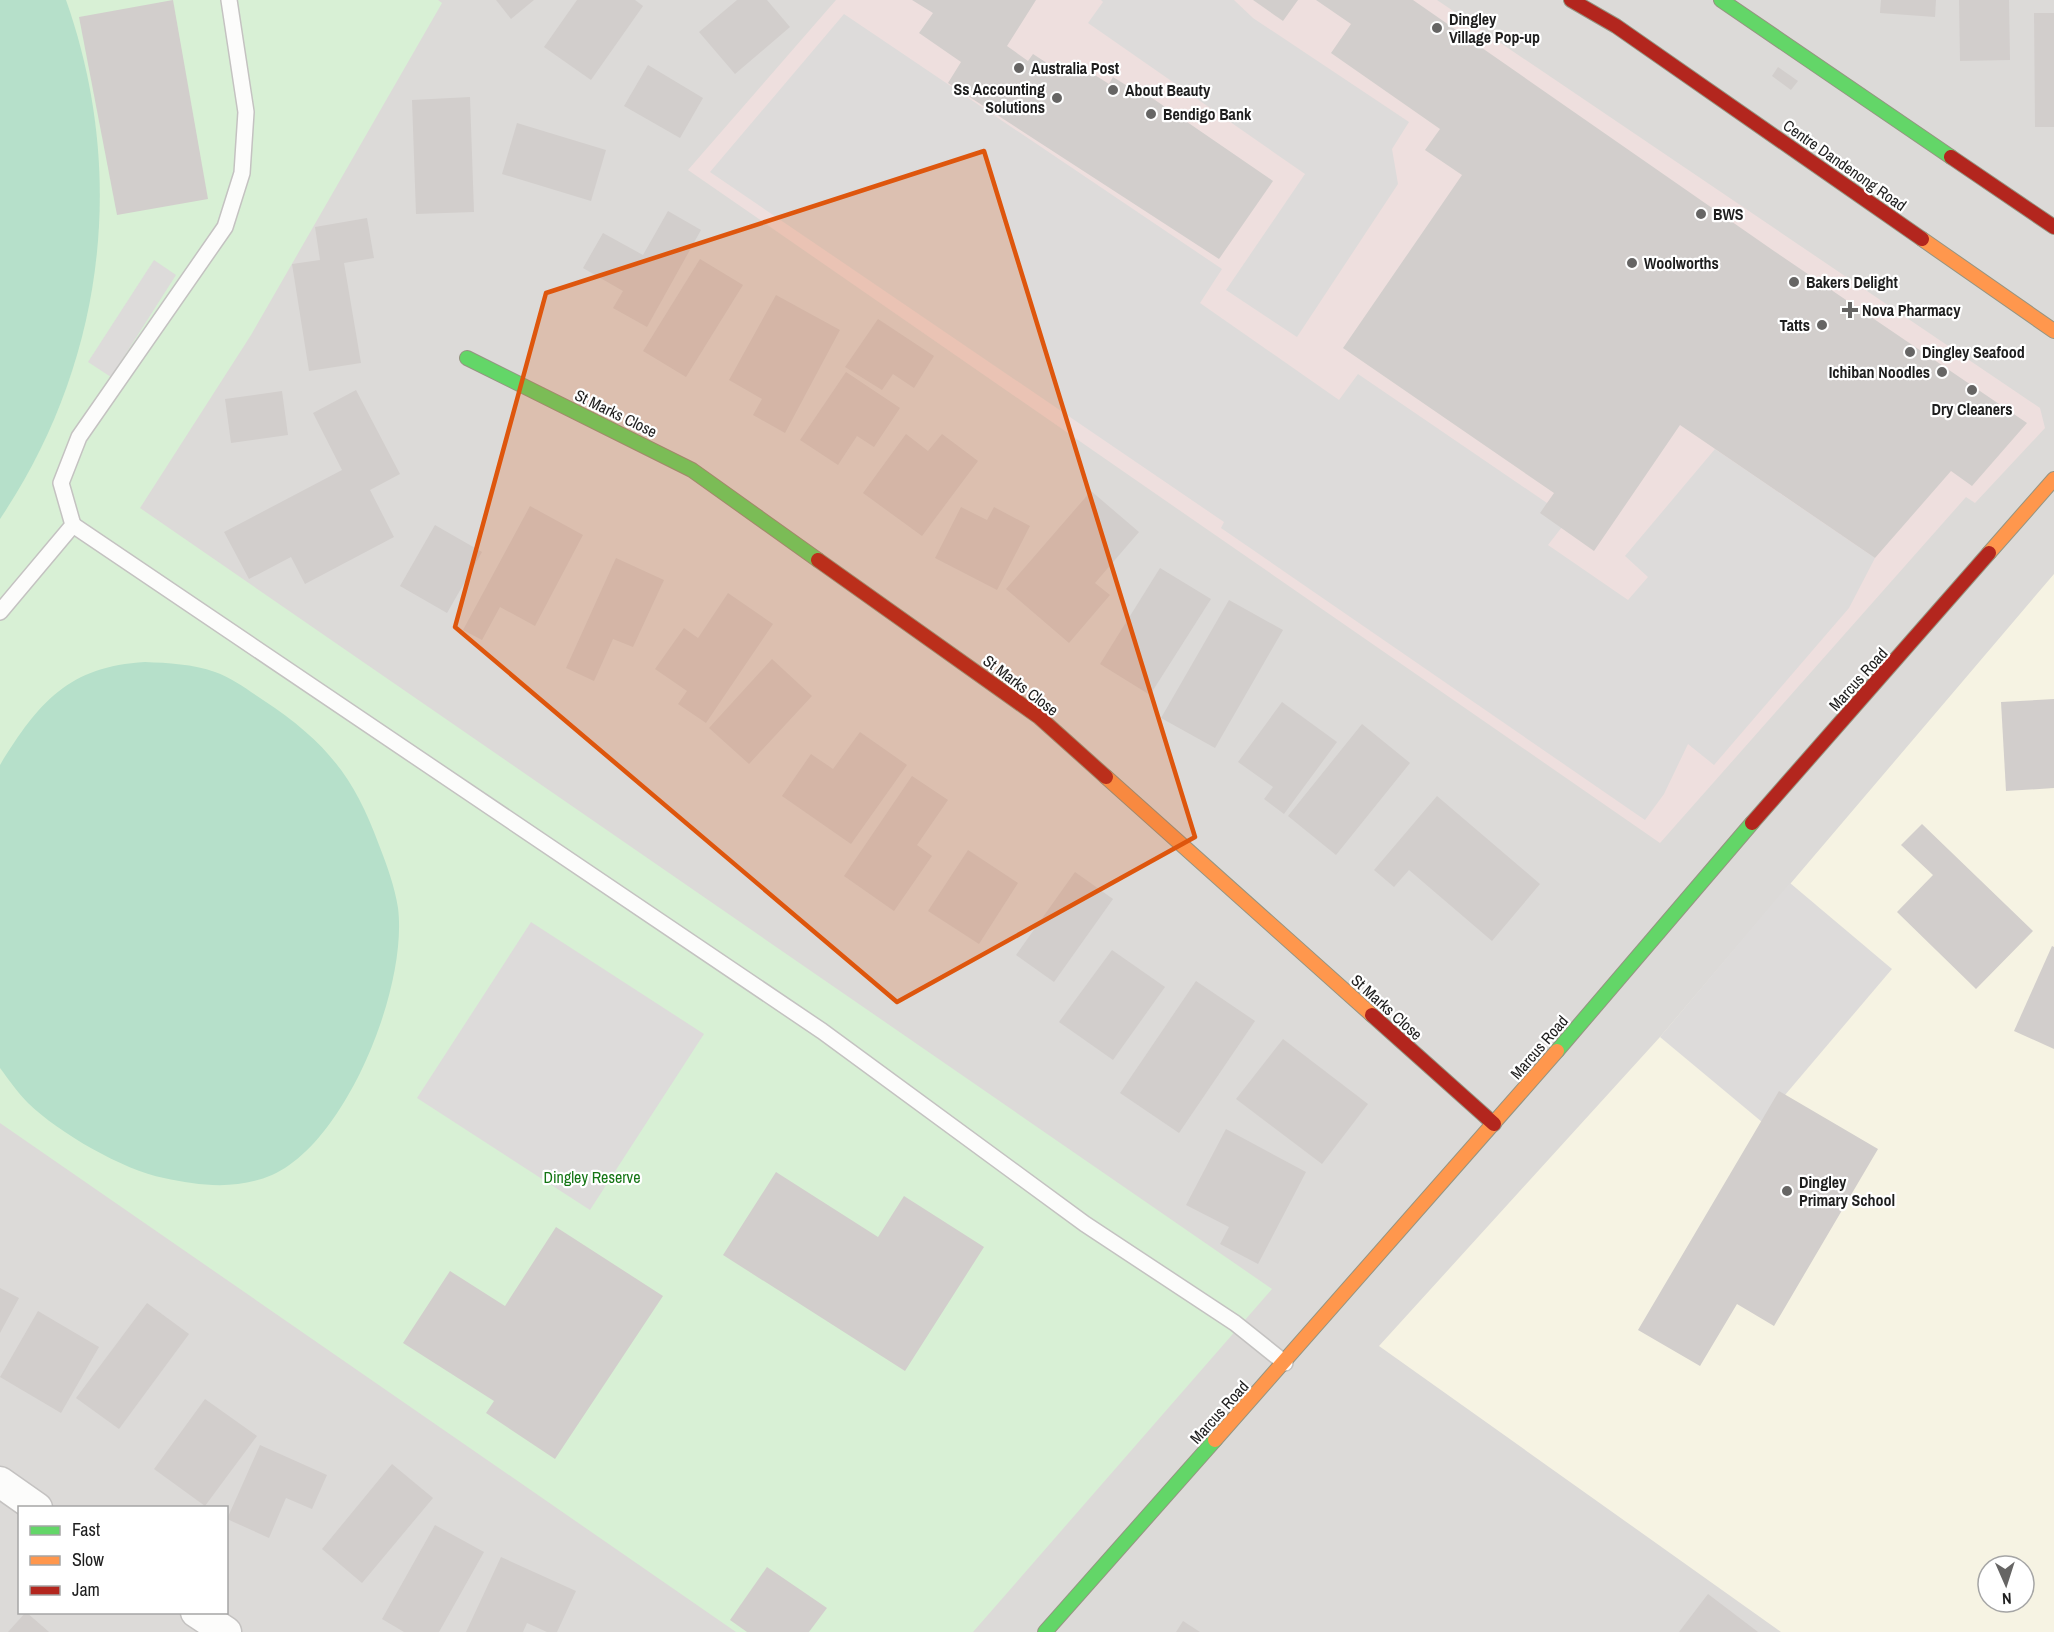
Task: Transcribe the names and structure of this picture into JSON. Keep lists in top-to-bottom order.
{
  "streets": {
    "main road": ["Centre Dandenong Road", "St Marks Close", "Marcus Road"]
  },
  "crossings": [
    ["St Marks Close", "Marcus Road"]
  ],
  "parks": ["Dingley Reserve"],
  "places": {
    "other": [
      "Dingley Village Pop-up",
      "Australia Post",
      "About Beauty",
      "Ss Accounting Solutions",
      "Bendigo Bank",
      "BWS",
      "Woolworths",
      "Bakers Delight",
      "Tatts",
      "Dingley Seafood",
      "Ichiban Noodles",
      "Dry Cleaners",
      "Dingley Primary School"
    ],
    "health": ["Nova Pharmacy"]
  },
  "legend": ["Fast", "Slow", "Jam"],
  "north": "bottom"
}
